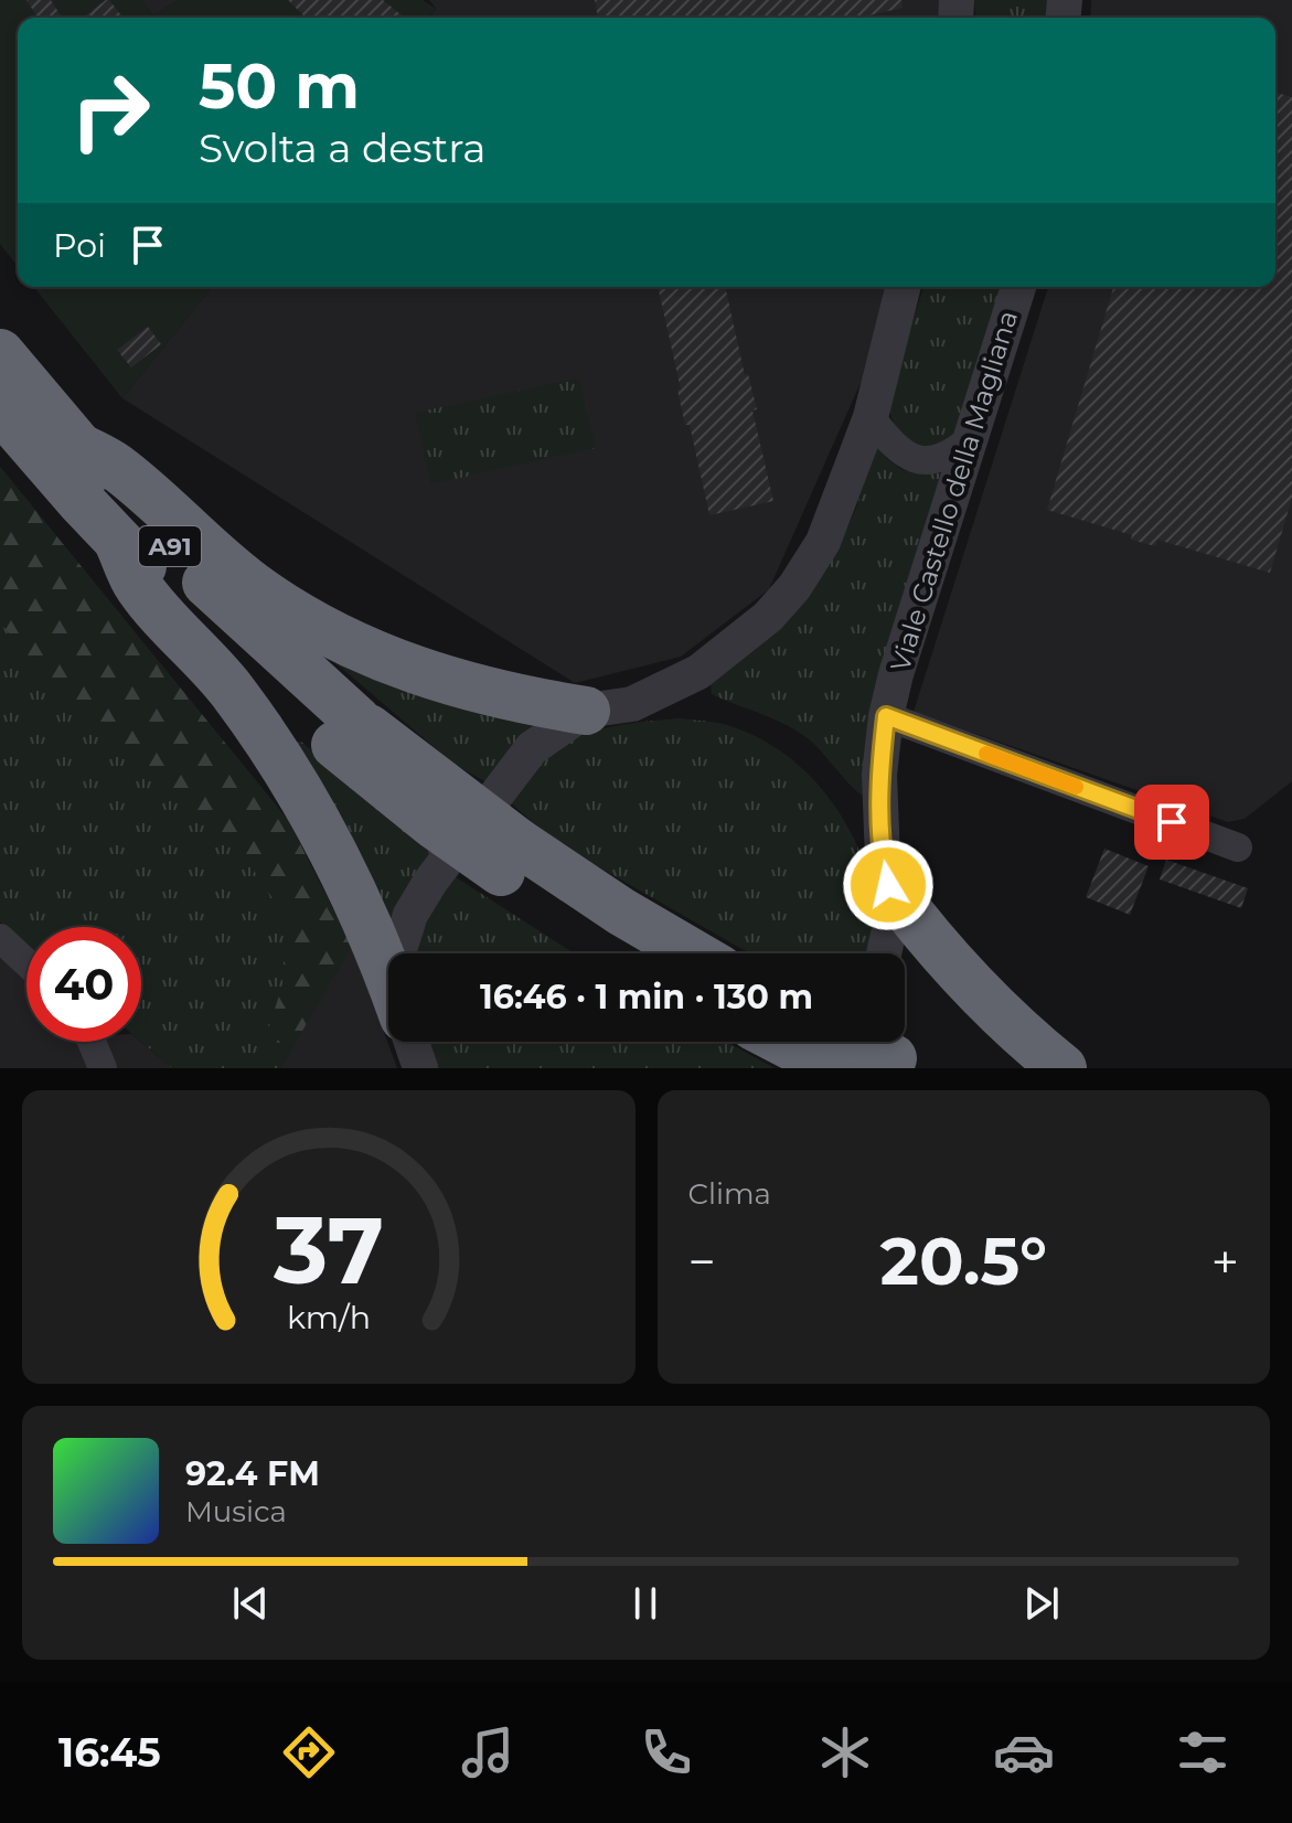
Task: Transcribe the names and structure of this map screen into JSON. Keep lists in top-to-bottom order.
{
  "streets": {
    "highway": ["A91"],
    "street": ["Viale Castello della Magliana"]
  },
  "page": {
    "turn": ["50 m", "Svolta a destra"],
    "then": "Poi",
    "limit": "40",
    "trip": "16:46 · 1 min · 130 m",
    "tile": "Clima",
    "heat": ["−", "20.5°", "+"],
    "song": ["92.4 FM", "Musica"],
    "tabs": "16:45",
    "gauge": ["37", "km/h"]
  }
}
